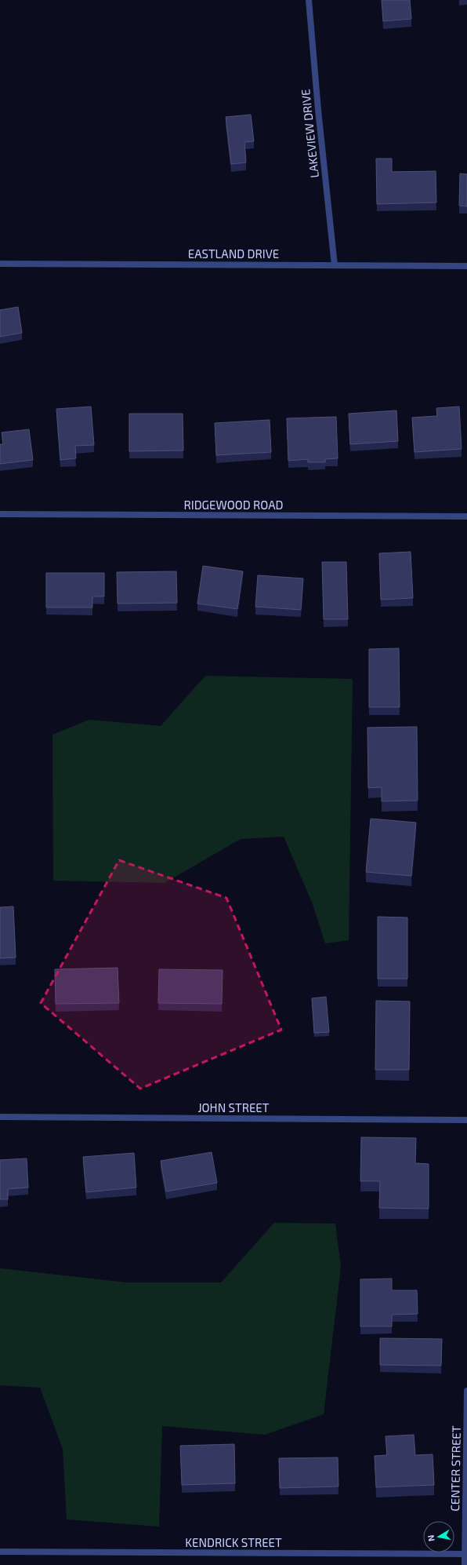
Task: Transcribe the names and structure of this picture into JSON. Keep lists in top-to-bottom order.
{
  "streets": {
    "street": [
      "LAKEVIEW DRIVE",
      "EASTLAND DRIVE",
      "RIDGEWOOD ROAD",
      "JOHN STREET",
      "CENTER STREET",
      "KENDRICK STREET"
    ]
  },
  "crossings": [
    ["LAKEVIEW DRIVE", "EASTLAND DRIVE"],
    ["CENTER STREET", "KENDRICK STREET"]
  ],
  "north": "left"
}
